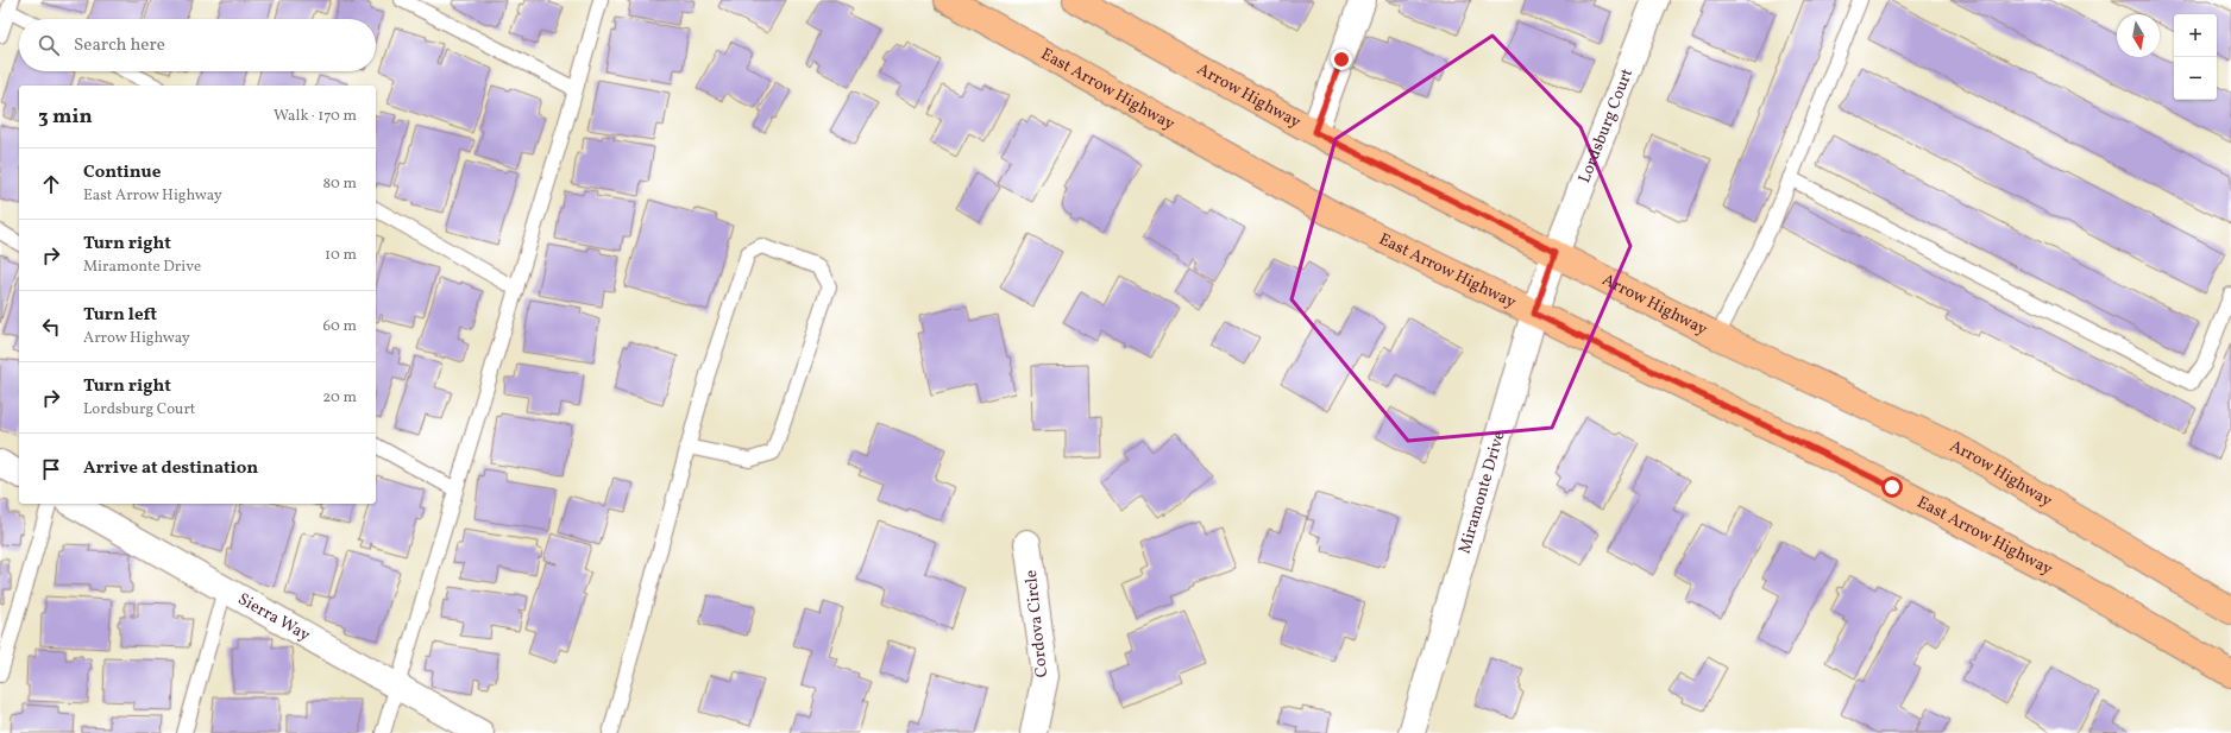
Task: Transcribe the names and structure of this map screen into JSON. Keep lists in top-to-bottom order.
{
  "streets": {
    "main road": ["East Arrow Highway", "Arrow Highway"],
    "street": [
      "Lordsburg Court",
      "Miramonte Drive",
      "Sierra Way",
      "Cordova Circle"
    ]
  },
  "crossings": [
    ["East Arrow Highway", "Miramonte Drive"],
    ["Arrow Highway", "Lordsburg Court"],
    ["Arrow Highway", "Miramonte Drive"],
    ["Lordsburg Court", "Miramonte Drive"]
  ],
  "north": "bottom",
  "page": {
    "map_buttons": ["+", "−"],
    "search": "Search here",
    "heading": ["3 min", "Walk · 170 m"],
    "list": [
      ["Continue", "East Arrow Highway", "80 m"],
      ["Turn right", "Miramonte Drive", "10 m"],
      ["Turn left", "Arrow Highway", "60 m"],
      ["Turn right", "Lordsburg Court", "20 m"],
      "Arrive at destination"
    ]
  }
}
